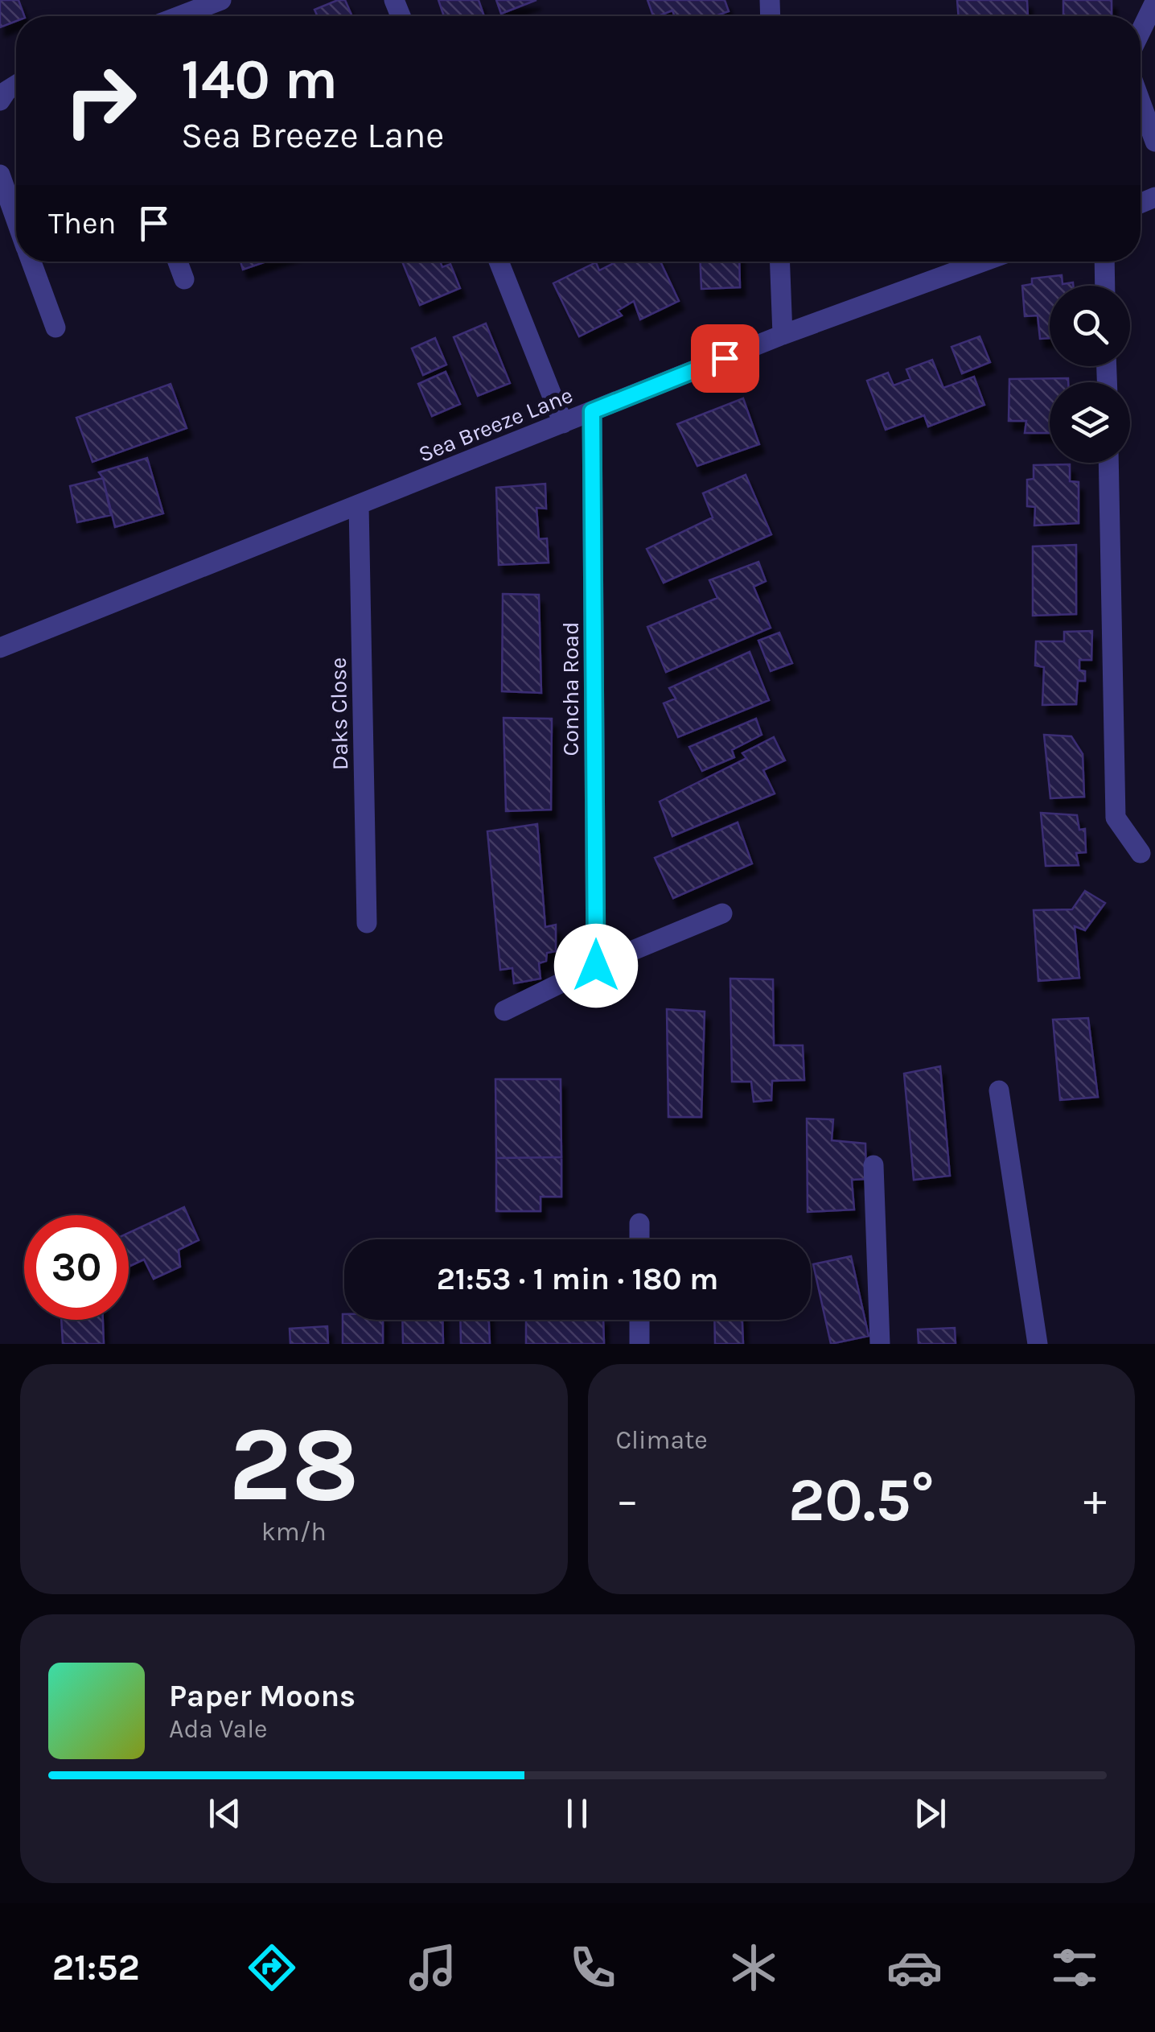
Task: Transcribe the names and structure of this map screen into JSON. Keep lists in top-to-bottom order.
{
  "streets": {
    "street": ["Sea Breeze Lane", "Concha Road", "Daks Close"]
  },
  "crossings": [
    ["Sea Breeze Lane", "Concha Road"],
    ["Sea Breeze Lane", "Daks Close"]
  ],
  "page": {
    "turn": ["140 m", "Sea Breeze Lane"],
    "then": "Then",
    "limit": "30",
    "trip": "21:53 · 1 min · 180 m",
    "tile": [
      ["28", "km/h"],
      "Climate"
    ],
    "heat": ["−", "20.5°", "+"],
    "song": ["Paper Moons", "Ada Vale"],
    "tabs": "21:52"
  }
}
